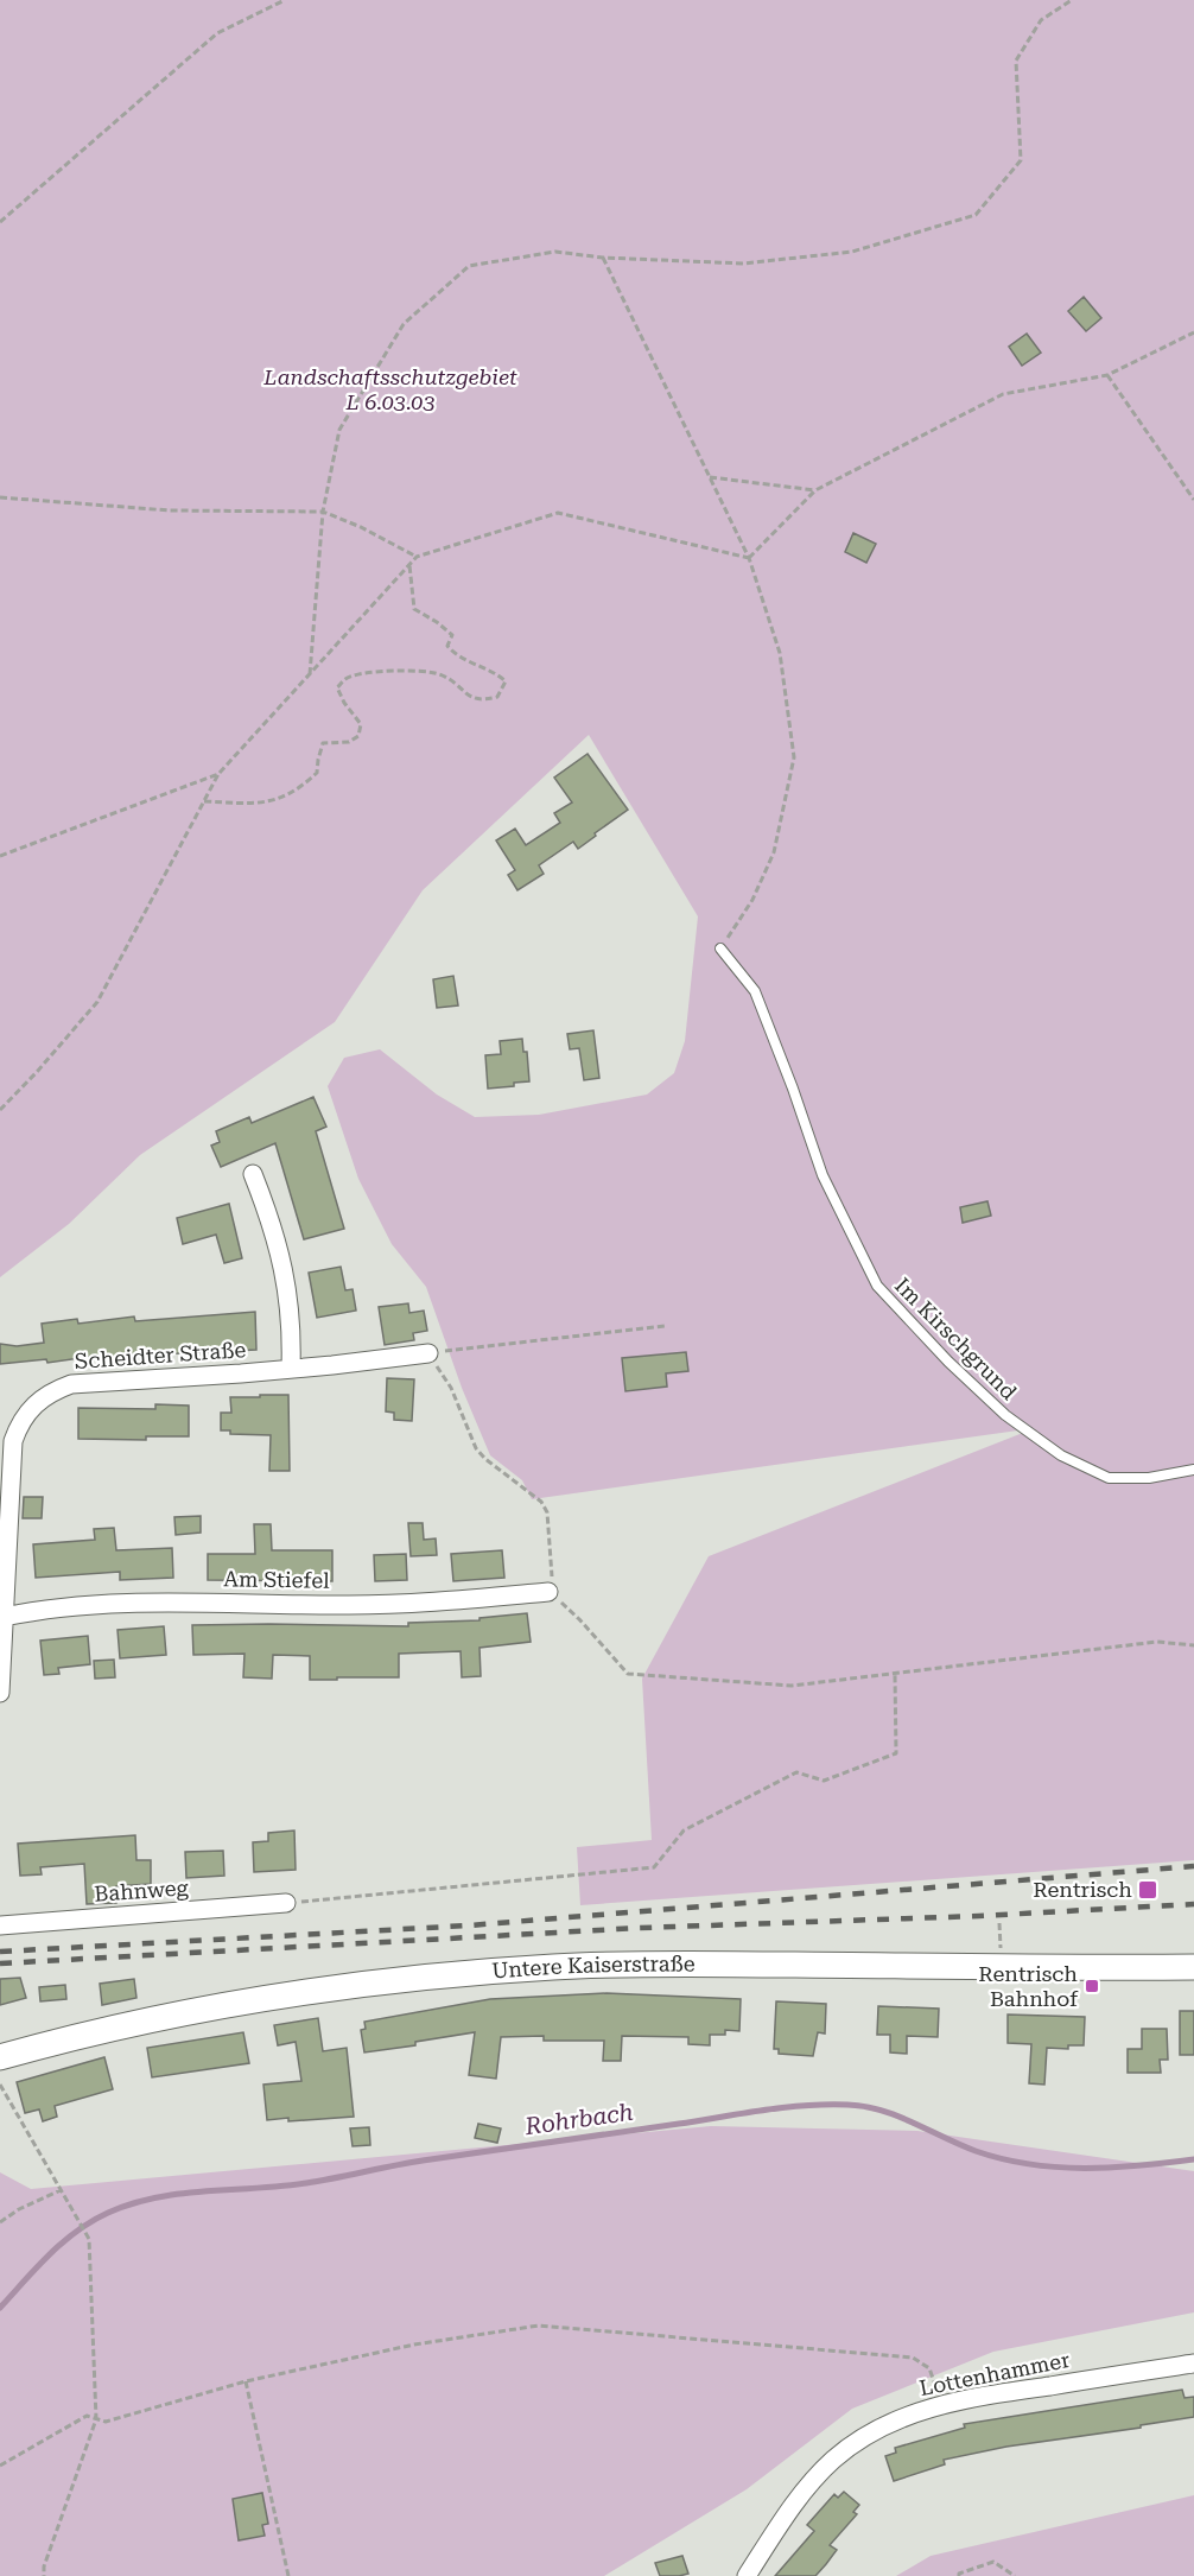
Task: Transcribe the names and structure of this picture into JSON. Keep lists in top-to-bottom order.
{
  "streets": {
    "main road": ["Untere Kaiserstraße"],
    "street": [
      "Scheidter Straße",
      "Am Stiefel",
      "Bahnweg",
      "Lottenhammer"
    ],
    "lane": ["Im Kirschgrund"]
  },
  "crossings": [
    ["Scheidter Straße", "Am Stiefel"]
  ],
  "water": ["Rohrbach"],
  "parks": ["Landschaftsschutzgebiet L 6.03.03"],
  "places": {
    "transit": ["Rentrisch", "Rentrisch Bahnhof"]
  }
}
